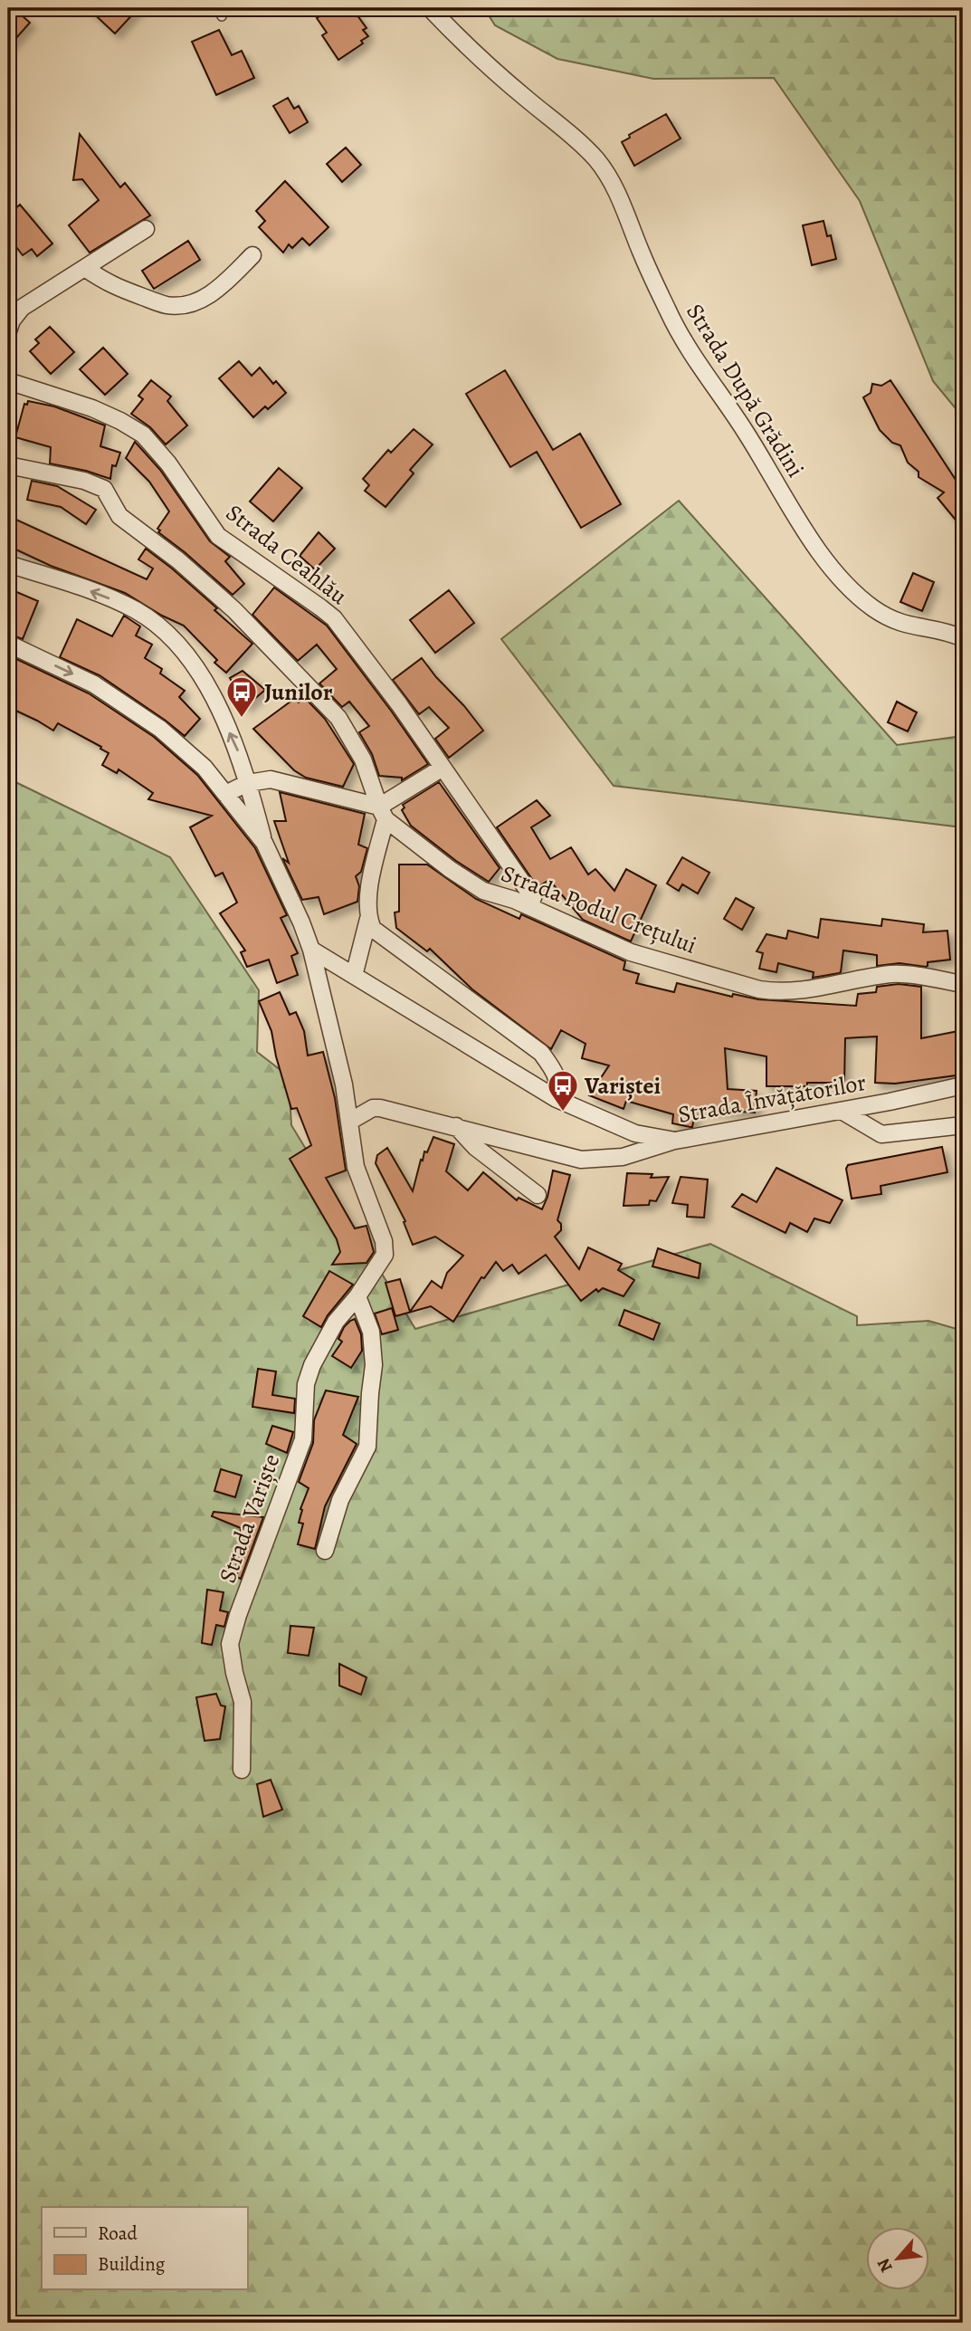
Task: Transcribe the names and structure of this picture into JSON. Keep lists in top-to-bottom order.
{
  "streets": {
    "street": [
      "Strada După Grădini",
      "Strada Ceahlău",
      "Strada Podul Crețului",
      "Strada Învățătorilor",
      "Strada Variște"
    ]
  },
  "crossings": [
    ["Strada Învățătorilor", "Strada Variște"]
  ],
  "places": {
    "bus stop": ["Junilor", "Variștei"]
  },
  "legend": ["Road", "Building"],
  "north": "bottom left"
}
